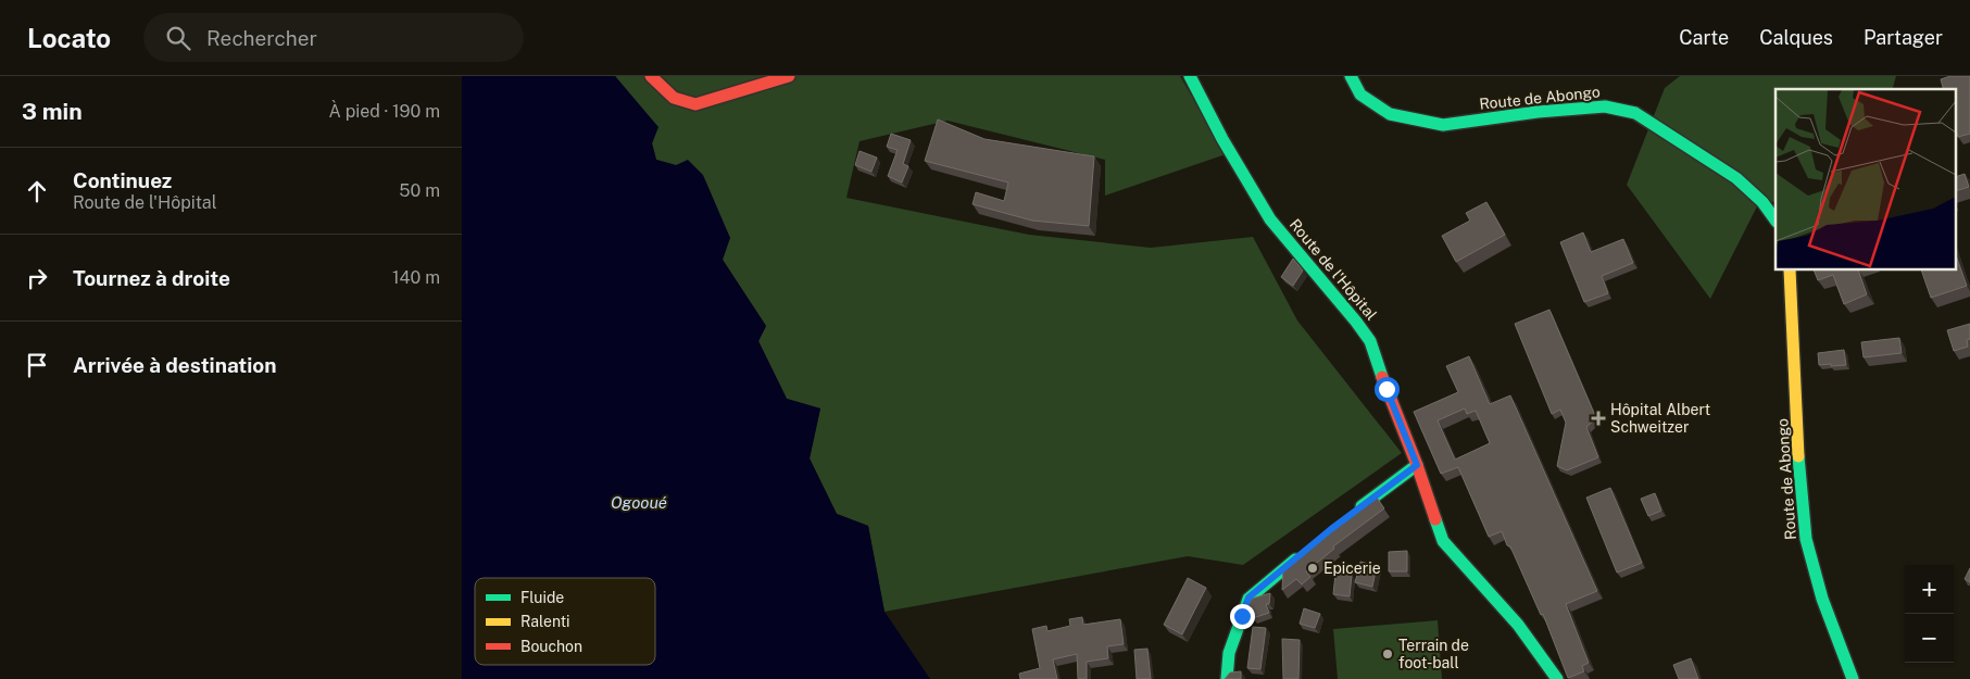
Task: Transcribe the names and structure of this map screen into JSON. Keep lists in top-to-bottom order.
{
  "streets": {
    "street": ["Route de Abongo", "Route de l'Hôpital"]
  },
  "water": ["Ogooué"],
  "places": {
    "health": ["Hôpital Albert Schweitzer"],
    "other": ["Epicerie", "Terrain de foot-ball"]
  },
  "legend": ["Fluide", "Ralenti", "Bouchon"],
  "page": {
    "header": "Locato",
    "search": "Rechercher",
    "nav": ["Carte", "Calques", "Partager"],
    "heading": ["3 min", "À pied · 190 m"],
    "list": [
      ["Continuez", "Route de l'Hôpital", "50 m"],
      ["Tournez à droite", "140 m"],
      "Arrivée à destination"
    ],
    "map_buttons": ["+", "−"]
  }
}
